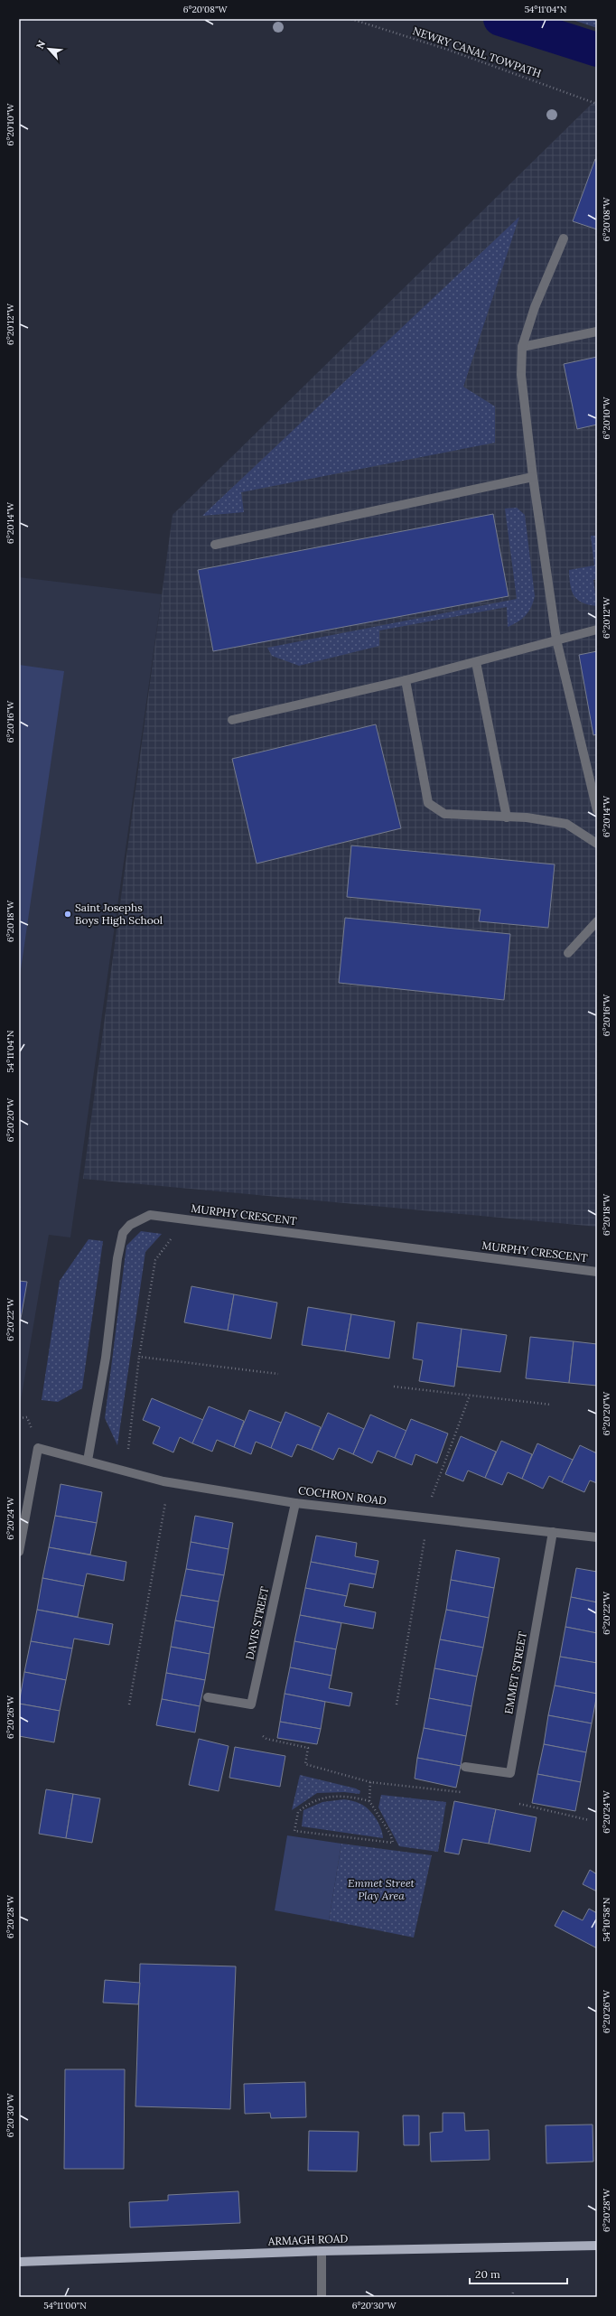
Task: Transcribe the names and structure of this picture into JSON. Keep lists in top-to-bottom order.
{
  "streets": {
    "main road": ["ARMAGH ROAD"],
    "street": [
      "MURPHY CRESCENT",
      "COCHRON ROAD",
      "DAVIS STREET",
      "EMMET STREET"
    ],
    "path": ["NEWRY CANAL TOWPATH"]
  },
  "crossings": [
    ["MURPHY CRESCENT", "COCHRON ROAD"],
    ["COCHRON ROAD", "DAVIS STREET"],
    ["COCHRON ROAD", "EMMET STREET"]
  ],
  "parks": ["Emmet Street Play Area"],
  "places": ["Saint Josephs Boys High School"],
  "scale_bar": "20 m",
  "north": "top left",
  "coordinates": [
    "6°20'08\"W",
    "54°11'04\"N",
    "6°20'10\"W",
    "6°20'12\"W",
    "6°20'14\"W",
    "6°20'16\"W",
    "6°20'18\"W",
    "6°20'20\"W",
    "6°20'22\"W",
    "6°20'24\"W",
    "6°20'26\"W",
    "6°20'28\"W",
    "54°10'58\"N",
    "6°20'30\"W",
    "54°11'00\"N"
  ]
}
